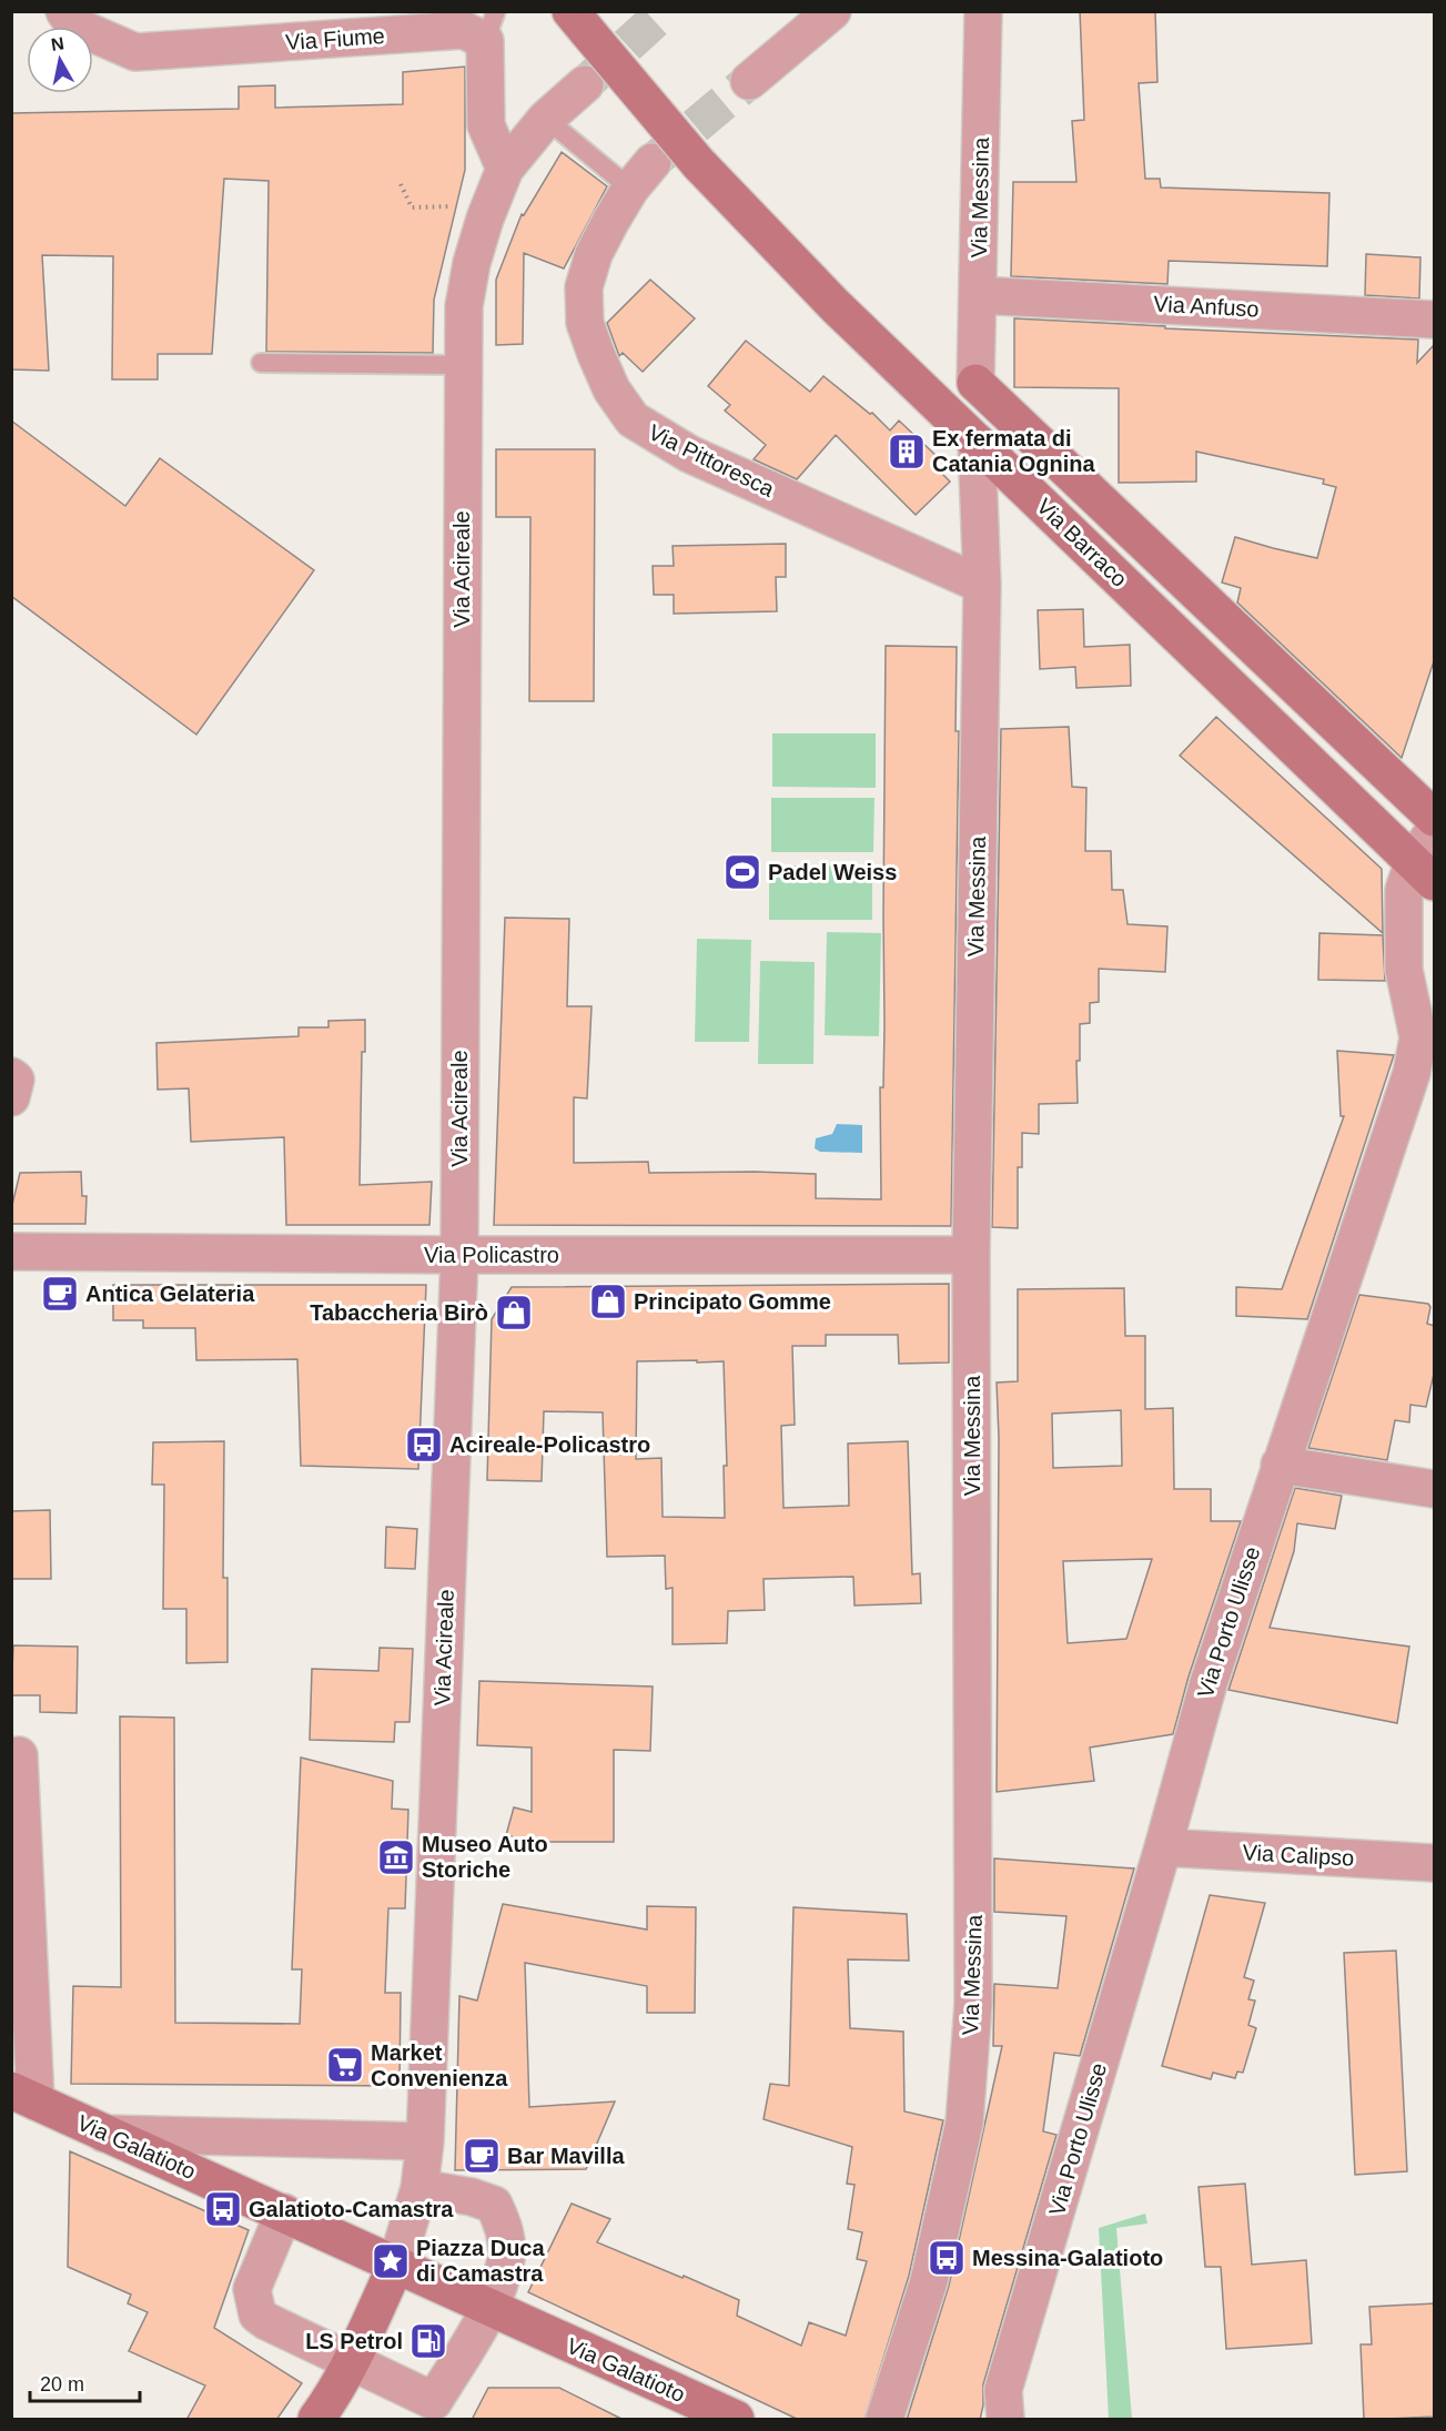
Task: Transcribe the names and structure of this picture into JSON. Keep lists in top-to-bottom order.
{
  "streets": {
    "main road": ["Via Barraco", "Via Galatioto"],
    "street": [
      "Via Fiume",
      "Via Messina",
      "Via Anfuso",
      "Via Pittoresca",
      "Via Acireale",
      "Via Policastro",
      "Via Porto Ulisse",
      "Via Calipso"
    ]
  },
  "crossings": [
    ["Via Fiume", "Via Acireale"],
    ["Via Messina", "Via Anfuso"],
    ["Via Messina", "Via Pittoresca"],
    ["Via Messina", "Via Barraco"],
    ["Via Messina", "Via Policastro"],
    ["Via Barraco", "Via Porto Ulisse"],
    ["Via Acireale", "Via Policastro"],
    ["Via Acireale", "Via Galatioto"],
    ["Via Porto Ulisse", "Via Calipso"]
  ],
  "places": {
    "building": ["Ex fermata di Catania Ognina"],
    "sports": ["Padel Weiss"],
    "cafe": ["Antica Gelateria", "Bar Mavilla"],
    "shop": ["Principato Gomme", "Tabaccheria Birò"],
    "bus stop": ["Acireale-Policastro", "Galatioto-Camastra", "Messina-Galatioto"],
    "museum": ["Museo Auto Storiche"],
    "supermarket": ["Market Convenienza"],
    "place": ["Piazza Duca di Camastra"],
    "fuel station": ["LS Petrol"]
  },
  "scale_bar": "20 m",
  "north": "top"
}
